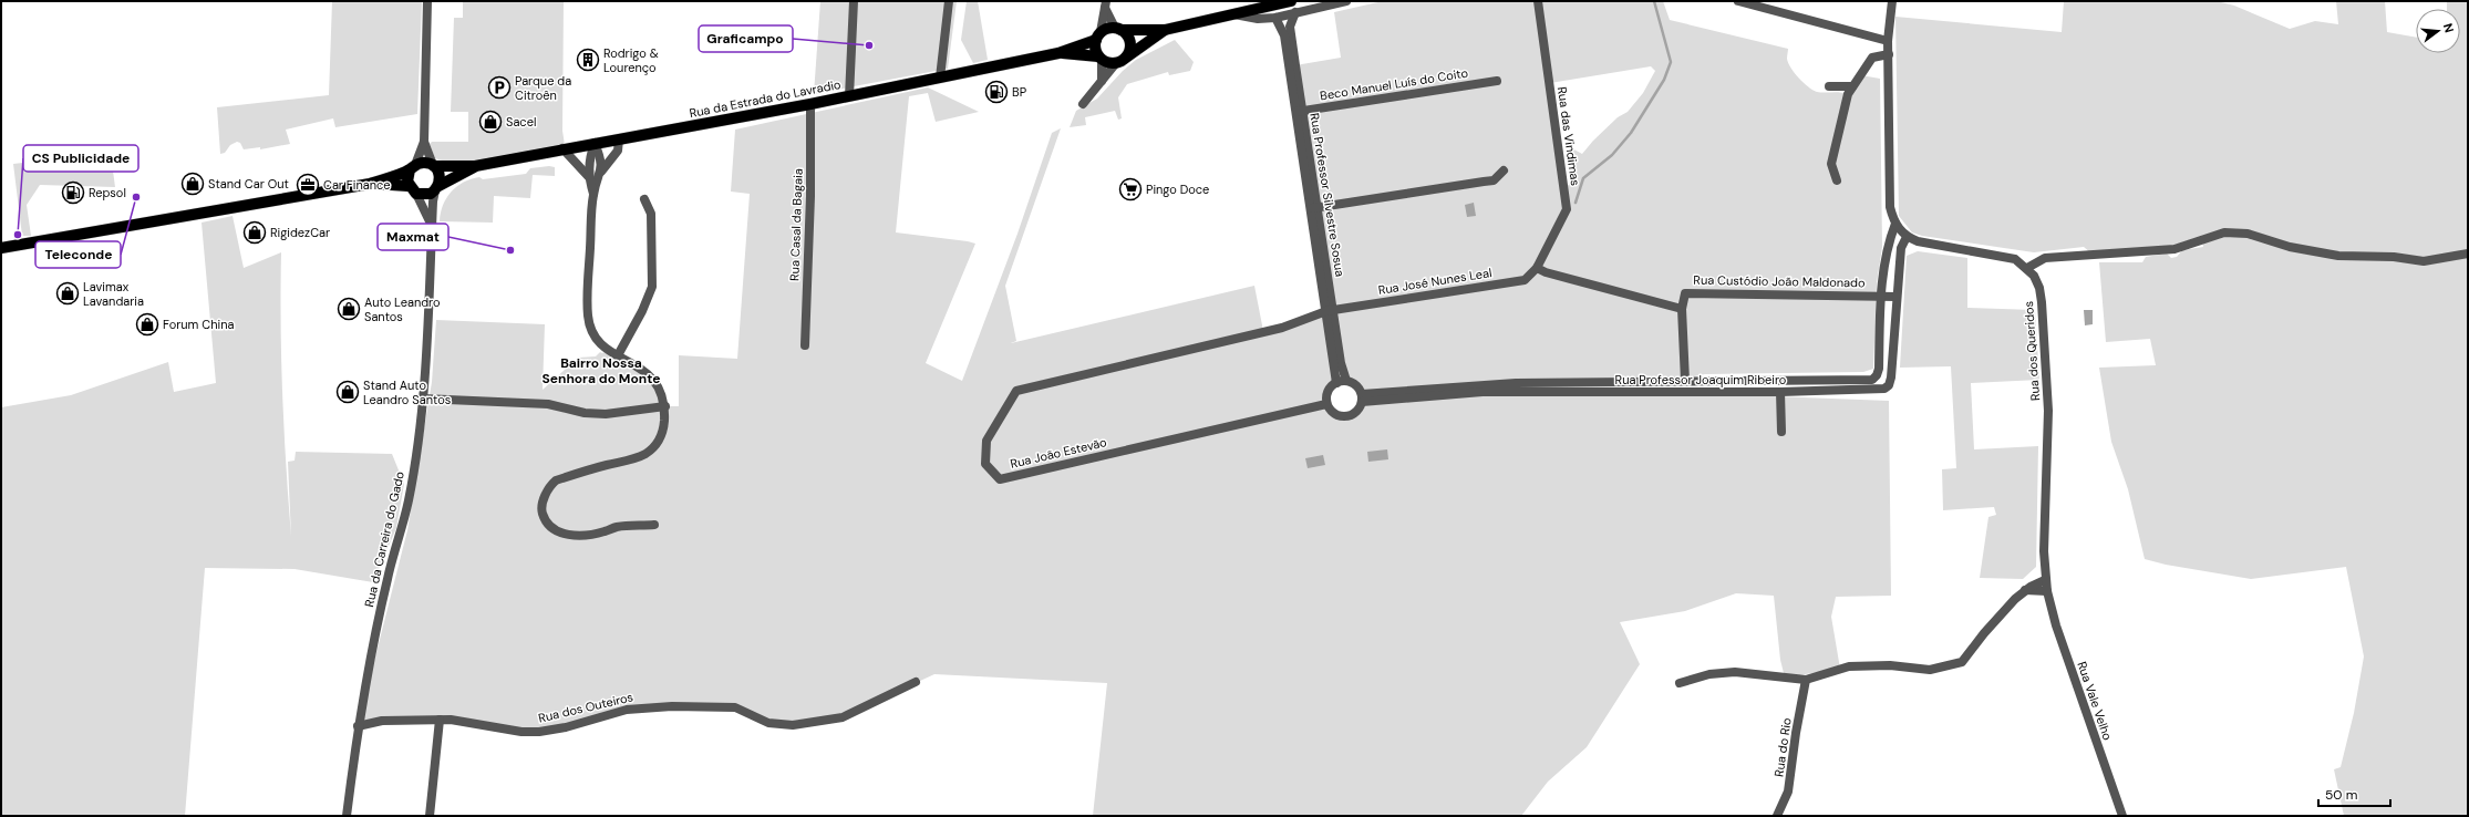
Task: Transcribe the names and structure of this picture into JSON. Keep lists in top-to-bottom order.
{
  "streets": {
    "main road": ["Rua da Estrada do Lavradio"],
    "street": [
      "Beco Manuel Luís do Coito",
      "Rua das Vindimas",
      "Rua Professor Silvestre Sosua",
      "Rua Casal da Bagaia",
      "Rua José Nunes Leal",
      "Rua Custódio João Maldonado",
      "Rua dos Queridos",
      "Rua Professor Joaquim Ribeiro",
      "Rua João Estevão",
      "Rua da Carreira do Gado",
      "Rua Vale Velho",
      "Rua dos Outeiros",
      "Rua do Rio"
    ]
  },
  "crossings": [
    ["Beco Manuel Luís do Coito", "Rua Professor Silvestre Sosua"],
    ["Rua da Estrada do Lavradio", "Rua Casal da Bagaia"],
    ["Rua da Estrada do Lavradio", "Rua da Carreira do Gado"],
    ["Rua das Vindimas", "Rua José Nunes Leal"],
    ["Rua Professor Silvestre Sosua", "Rua José Nunes Leal"],
    ["Rua Professor Silvestre Sosua", "Rua Professor Joaquim Ribeiro"],
    ["Rua Professor Silvestre Sosua", "Rua João Estevão"],
    ["Rua José Nunes Leal", "Rua João Estevão"],
    ["Rua Custódio João Maldonado", "Rua Professor Joaquim Ribeiro"],
    ["Rua dos Queridos", "Rua Professor Joaquim Ribeiro"],
    ["Rua dos Queridos", "Rua Vale Velho"],
    ["Rua Professor Joaquim Ribeiro", "Rua João Estevão"],
    ["Rua da Carreira do Gado", "Rua dos Outeiros"]
  ],
  "districts": ["Bairro Nossa Senhora do Monte"],
  "places": {
    "other": [
      "Graficampo",
      "Teleconde",
      "CS Publicidade",
      "Maxmat"
    ],
    "building": ["Rodrigo & Lourenço"],
    "parking": ["Parque da Citroên"],
    "fuel station": ["BP", "Repsol"],
    "shop": [
      "Sacel",
      "Stand Car Out",
      "RigidezCar",
      "Lavimax Lavandaria",
      "Auto Leandro Santos",
      "Forum China",
      "Stand Auto Leandro Santos"
    ],
    "office": ["Car Finance"],
    "supermarket": ["Pingo Doce"]
  },
  "scale_bar": "50 m",
  "north": "right"
}
